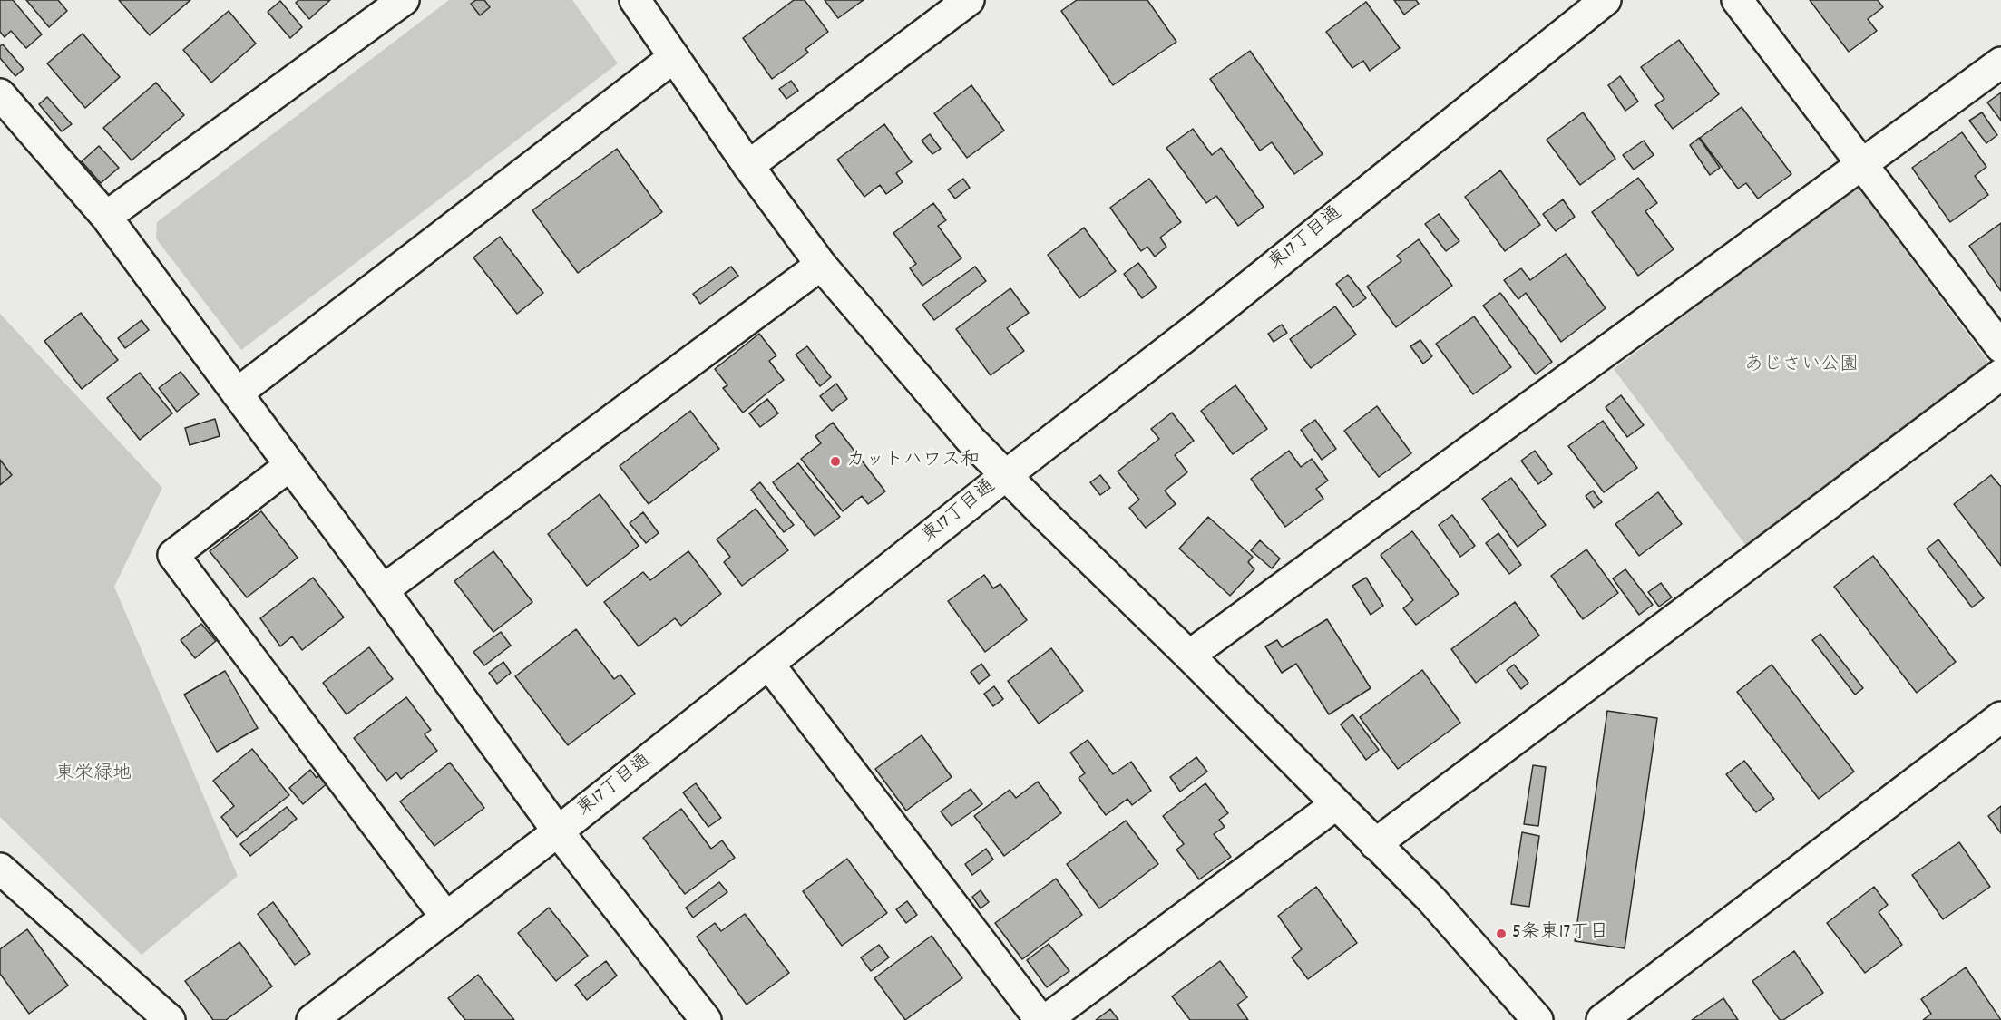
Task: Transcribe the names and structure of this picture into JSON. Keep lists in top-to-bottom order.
{
  "streets": {
    "street": ["東17丁目通"]
  },
  "parks": ["あじさい公園", "東栄緑地"],
  "places": ["カットハウス和", "5条東17丁目"]
}
